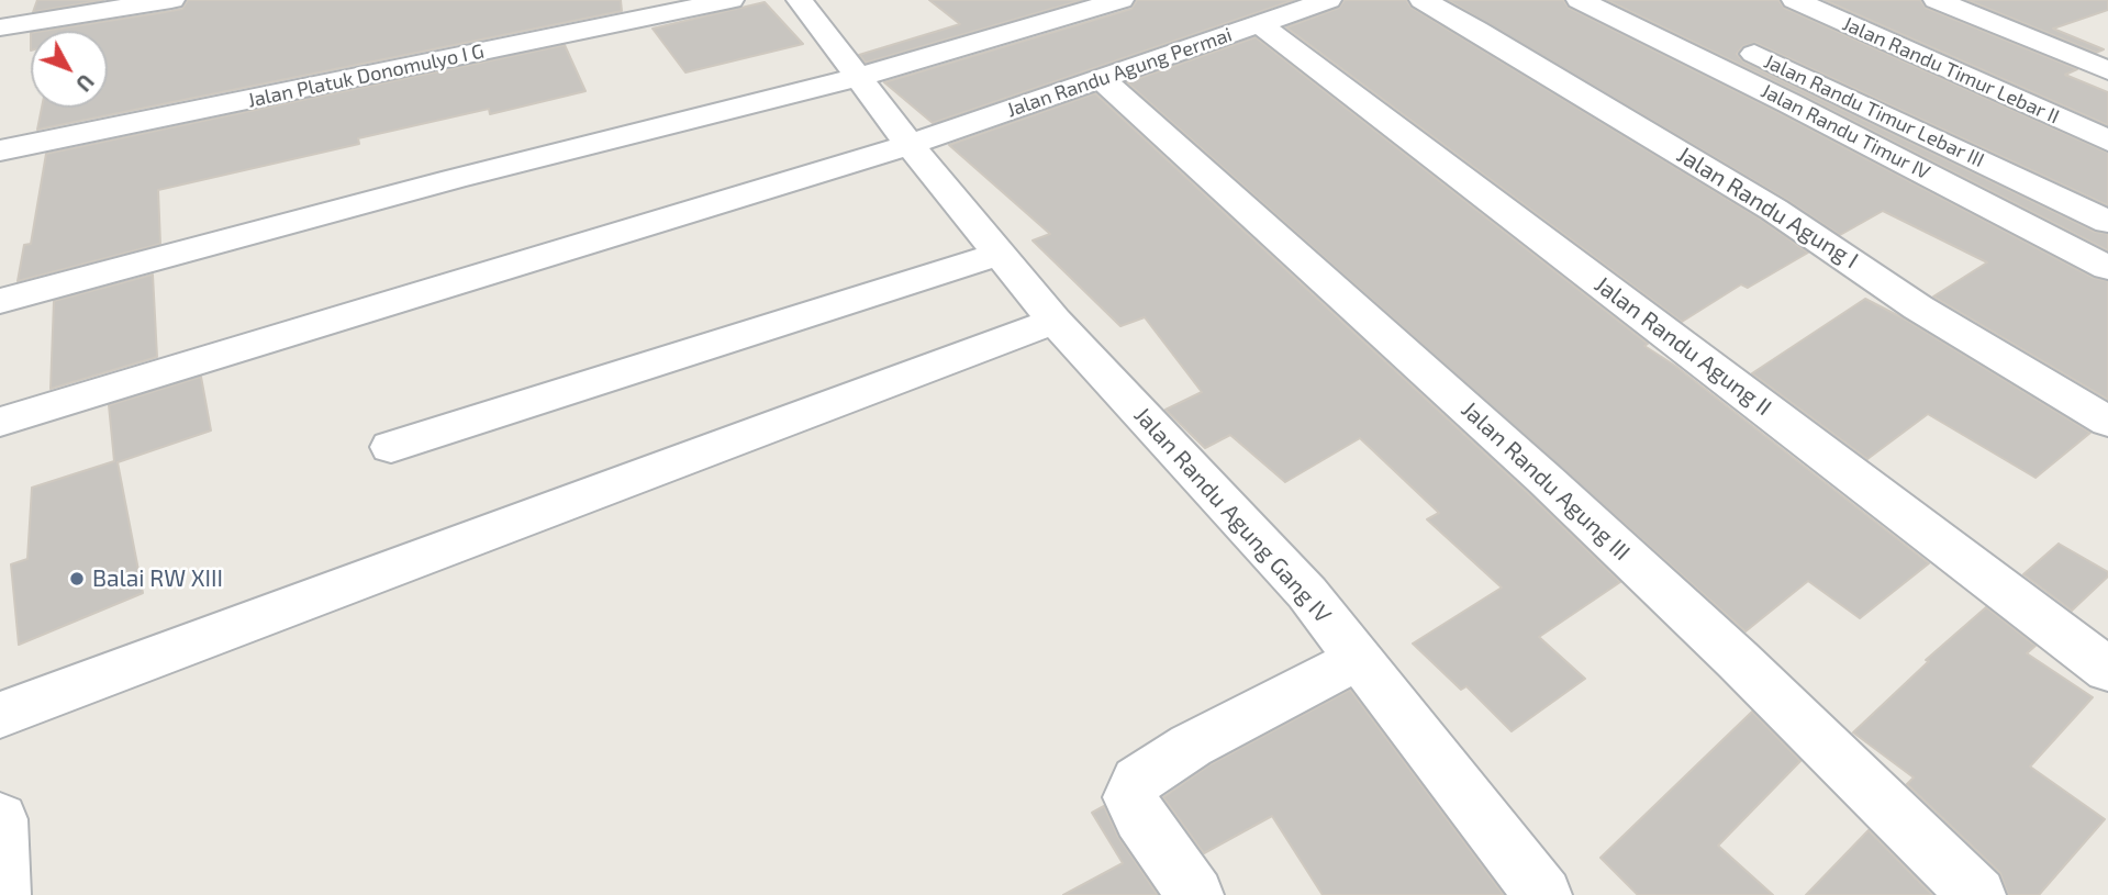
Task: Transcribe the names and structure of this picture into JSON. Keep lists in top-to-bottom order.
{
  "streets": {
    "street": [
      "Jalan Randu Timur Lebar II",
      "Jalan Randu Agung Permai",
      "Jalan Platuk Donomulyo I G",
      "Jalan Randu Timur Lebar III",
      "Jalan Randu Timur IV",
      "Jalan Randu Agung I",
      "Jalan Randu Agung II",
      "Jalan Randu Agung III",
      "Jalan Randu Agung Gang IV"
    ]
  },
  "crossings": [
    ["Jalan Randu Agung Permai", "Jalan Randu Agung II"],
    ["Jalan Randu Agung Permai", "Jalan Randu Agung III"],
    ["Jalan Randu Agung Permai", "Jalan Randu Agung Gang IV"]
  ],
  "places": ["Balai RW XIII"],
  "north": "bottom right"
}
